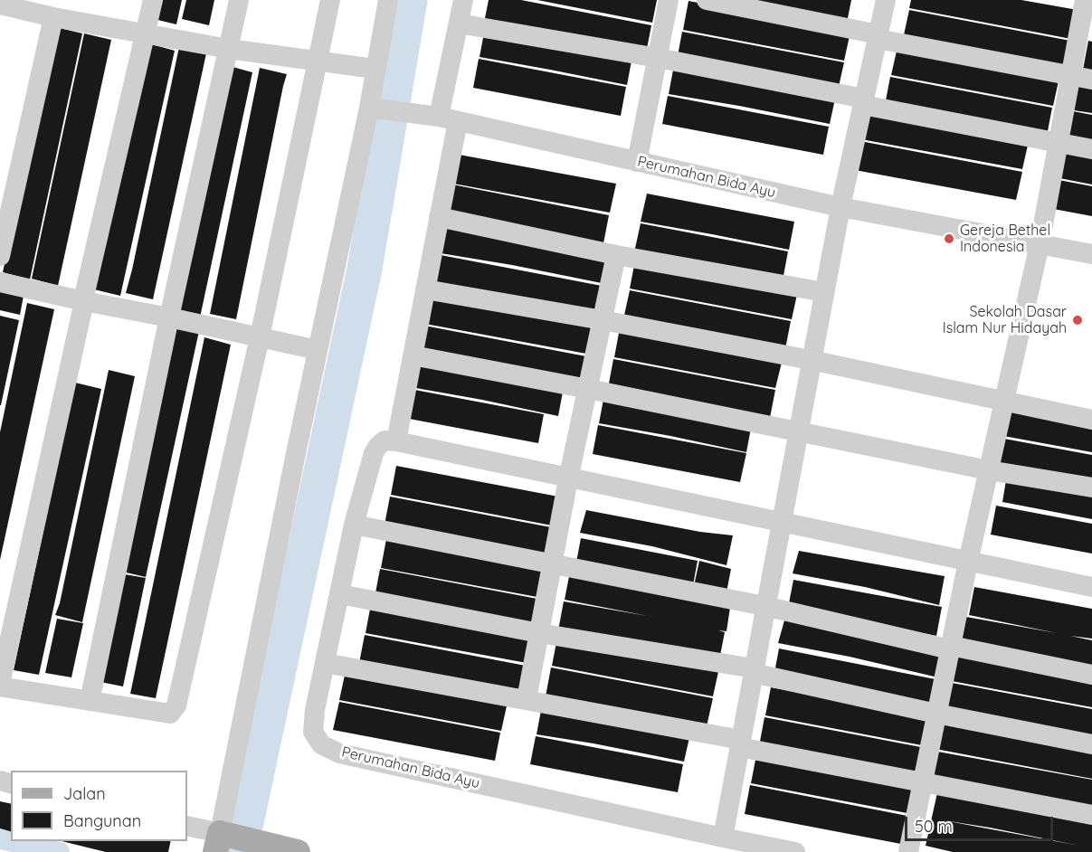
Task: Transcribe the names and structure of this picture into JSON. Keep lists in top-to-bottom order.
{
  "streets": {
    "street": ["Perumahan Bida Ayu"]
  },
  "places": ["Gereja Bethel Indonesia", "Sekolah Dasar Islam Nur Hidayah"],
  "legend": ["Jalan", "Bangunan"],
  "scale_bar": "50 m"
}
